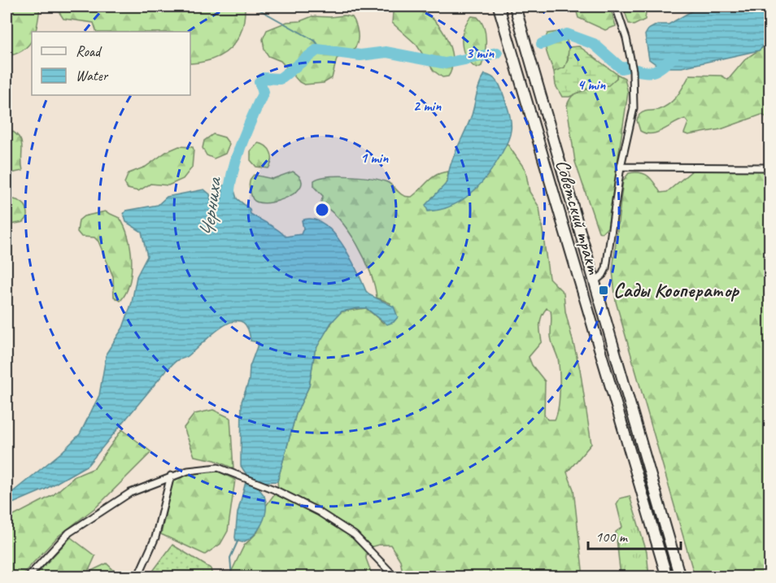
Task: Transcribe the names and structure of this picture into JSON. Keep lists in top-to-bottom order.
{
  "streets": {
    "highway": ["Советский тракт"]
  },
  "water": ["Черниха"],
  "places": {
    "transit": ["Сады Кооператор"]
  },
  "legend": ["Road", "Water"],
  "scale_bar": "100 m",
  "rings": [
    "3 min",
    "4 min",
    "2 min",
    "1 min"
  ]
}
